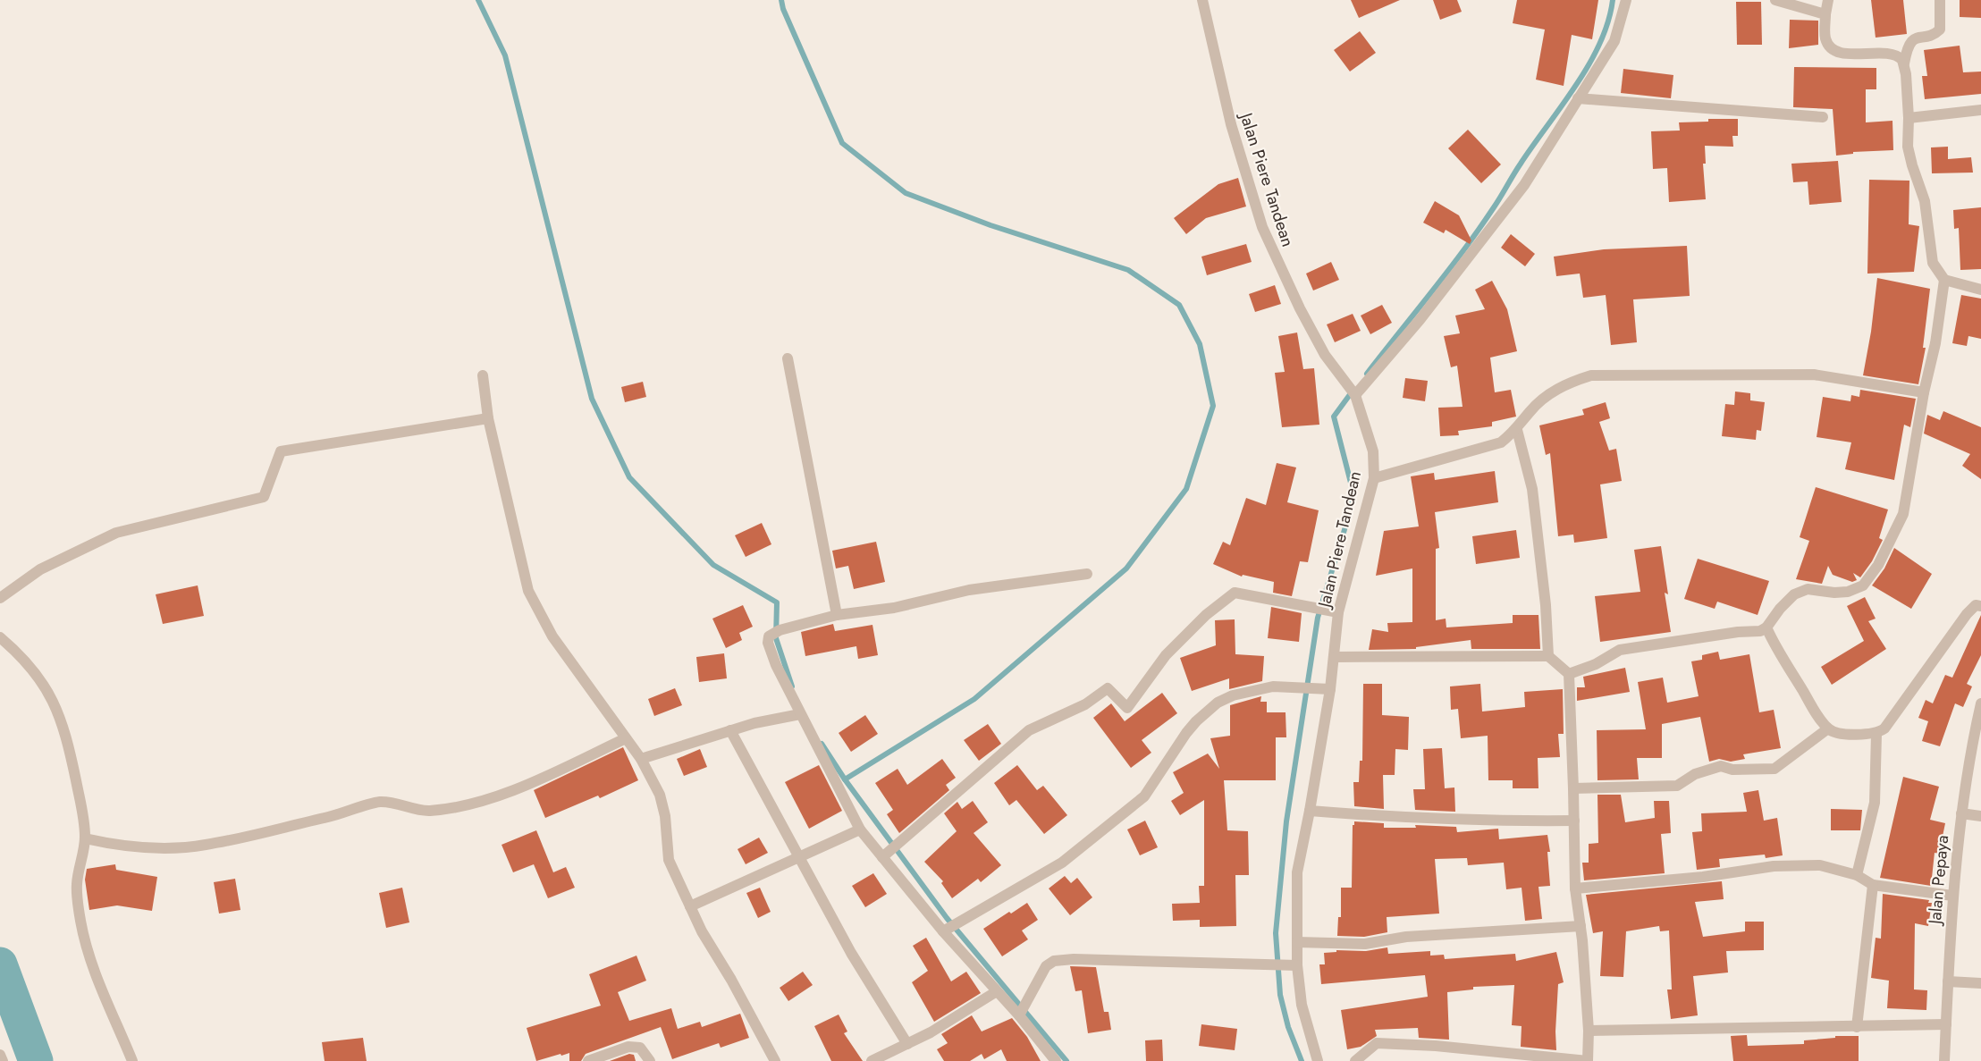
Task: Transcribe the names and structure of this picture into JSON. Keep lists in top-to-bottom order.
{
  "streets": {
    "street": ["Jalan Piere Tandean", "Jalan Pepaya"]
  }
}
